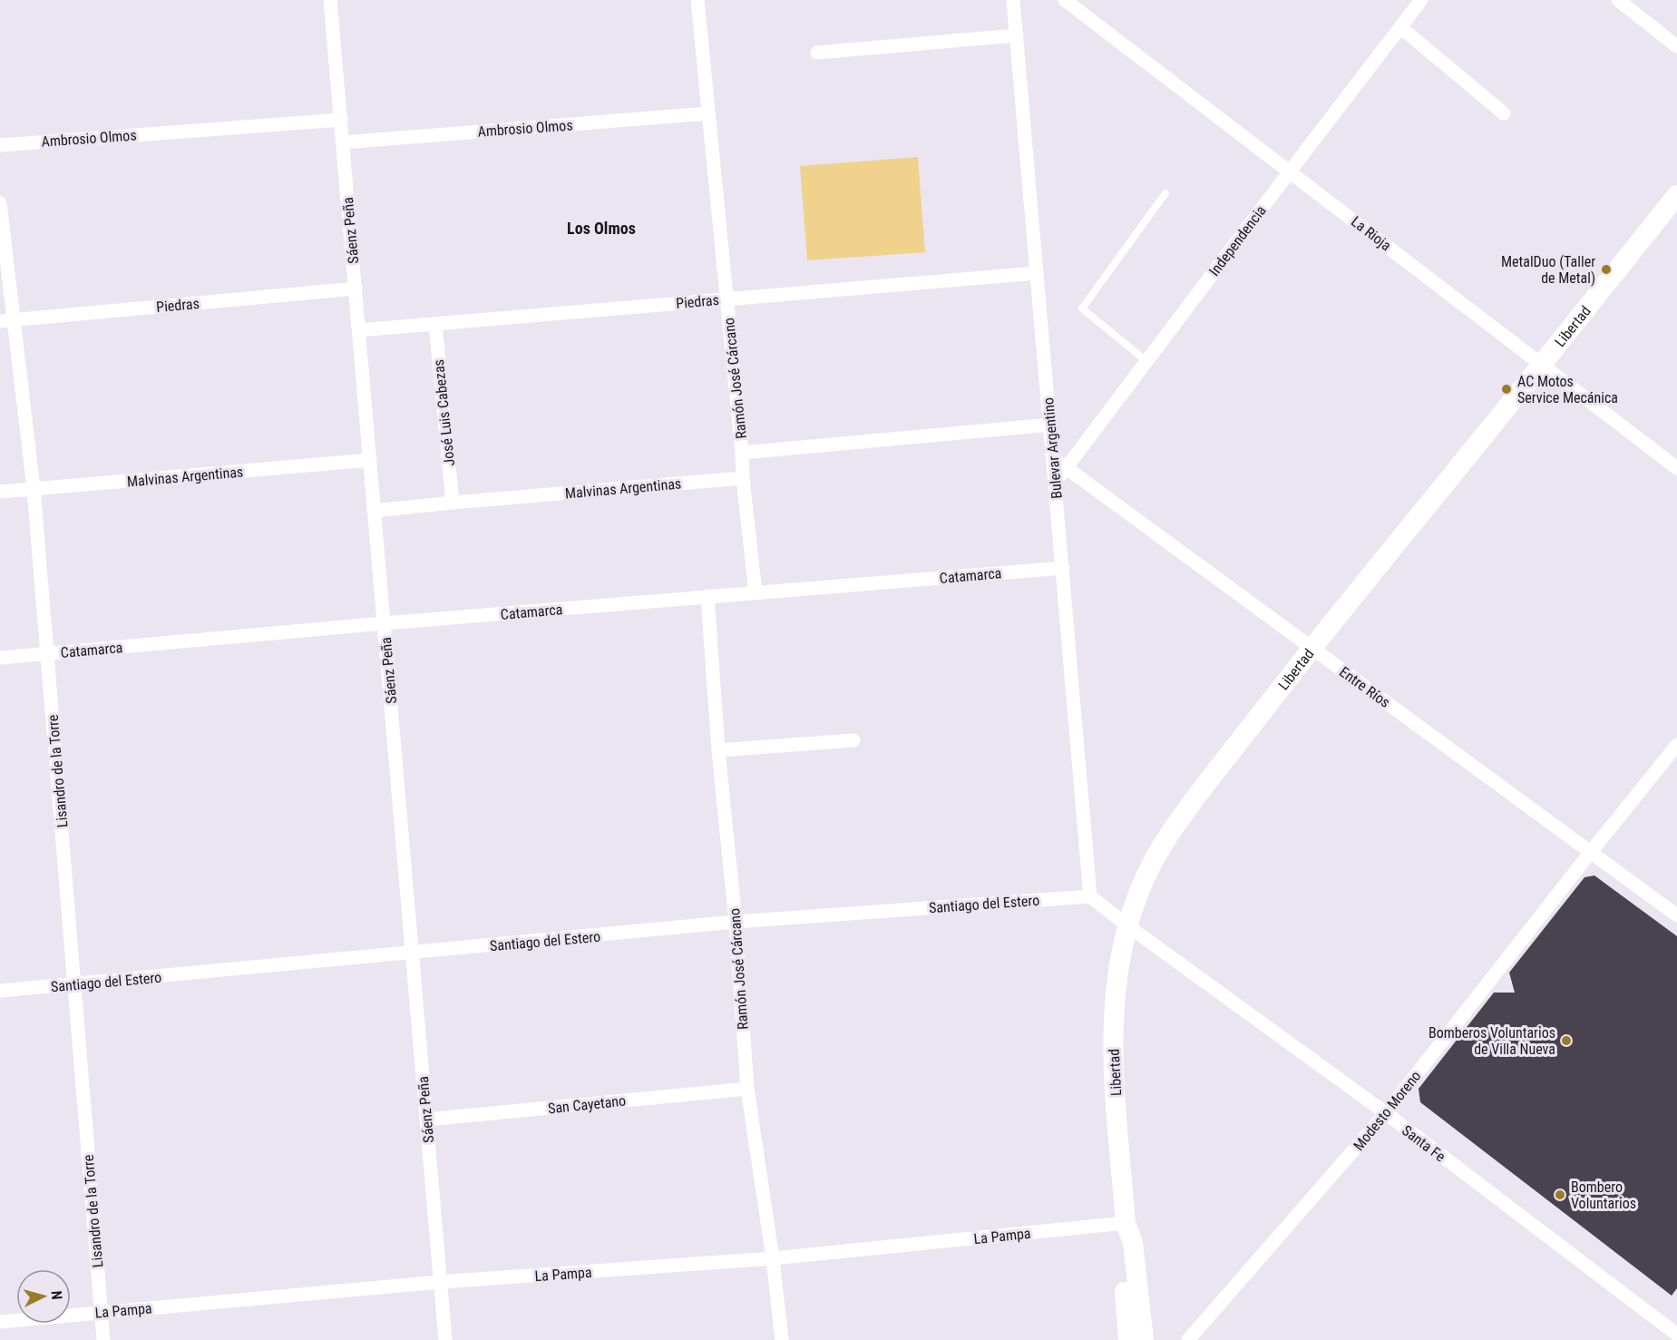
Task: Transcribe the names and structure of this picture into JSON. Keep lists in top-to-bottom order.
{
  "streets": {
    "main road": ["Libertad"],
    "street": [
      "Ambrosio Olmos",
      "Sáenz Peña",
      "La Rioja",
      "Independencia",
      "Piedras",
      "Ramón José Cárcano",
      "José Luis Cabezas",
      "Bulevar Argentino",
      "Malvinas Argentinas",
      "Catamarca",
      "Entre Ríos",
      "Lisandro de la Torre",
      "Santiago del Estero",
      "San Cayetano",
      "Modesto Moreno",
      "Santa Fe",
      "La Pampa"
    ]
  },
  "crossings": [
    ["Ambrosio Olmos", "Sáenz Peña"],
    ["Ambrosio Olmos", "Ramón José Cárcano"],
    ["Sáenz Peña", "Piedras"],
    ["Sáenz Peña", "Malvinas Argentinas"],
    ["Sáenz Peña", "Catamarca"],
    ["Sáenz Peña", "Santiago del Estero"],
    ["Sáenz Peña", "San Cayetano"],
    ["Sáenz Peña", "La Pampa"],
    ["La Rioja", "Independencia"],
    ["La Rioja", "Libertad"],
    ["Independencia", "Bulevar Argentino"],
    ["Independencia", "Entre Ríos"],
    ["Piedras", "Ramón José Cárcano"],
    ["Piedras", "José Luis Cabezas"],
    ["Piedras", "Bulevar Argentino"],
    ["Piedras", "Lisandro de la Torre"],
    ["Libertad", "Entre Ríos"],
    ["Libertad", "Santa Fe"],
    ["Libertad", "La Pampa"],
    ["Ramón José Cárcano", "Malvinas Argentinas"],
    ["Ramón José Cárcano", "Catamarca"],
    ["Ramón José Cárcano", "Santiago del Estero"],
    ["Ramón José Cárcano", "San Cayetano"],
    ["Ramón José Cárcano", "La Pampa"],
    ["José Luis Cabezas", "Malvinas Argentinas"],
    ["Bulevar Argentino", "Catamarca"],
    ["Bulevar Argentino", "Entre Ríos"],
    ["Bulevar Argentino", "Santiago del Estero"],
    ["Bulevar Argentino", "Santa Fe"],
    ["Malvinas Argentinas", "Lisandro de la Torre"],
    ["Catamarca", "Lisandro de la Torre"],
    ["Entre Ríos", "Modesto Moreno"],
    ["Lisandro de la Torre", "Santiago del Estero"],
    ["Lisandro de la Torre", "La Pampa"],
    ["Santiago del Estero", "Santa Fe"],
    ["Modesto Moreno", "Santa Fe"]
  ],
  "districts": ["Los Olmos"],
  "places": [
    "MetalDuo (Taller de Metal)",
    "AC Motos Service Mecánica",
    "Bomberos Voluntarios de Villa Nueva",
    "Bombero Voluntarios"
  ],
  "north": "right"
}
